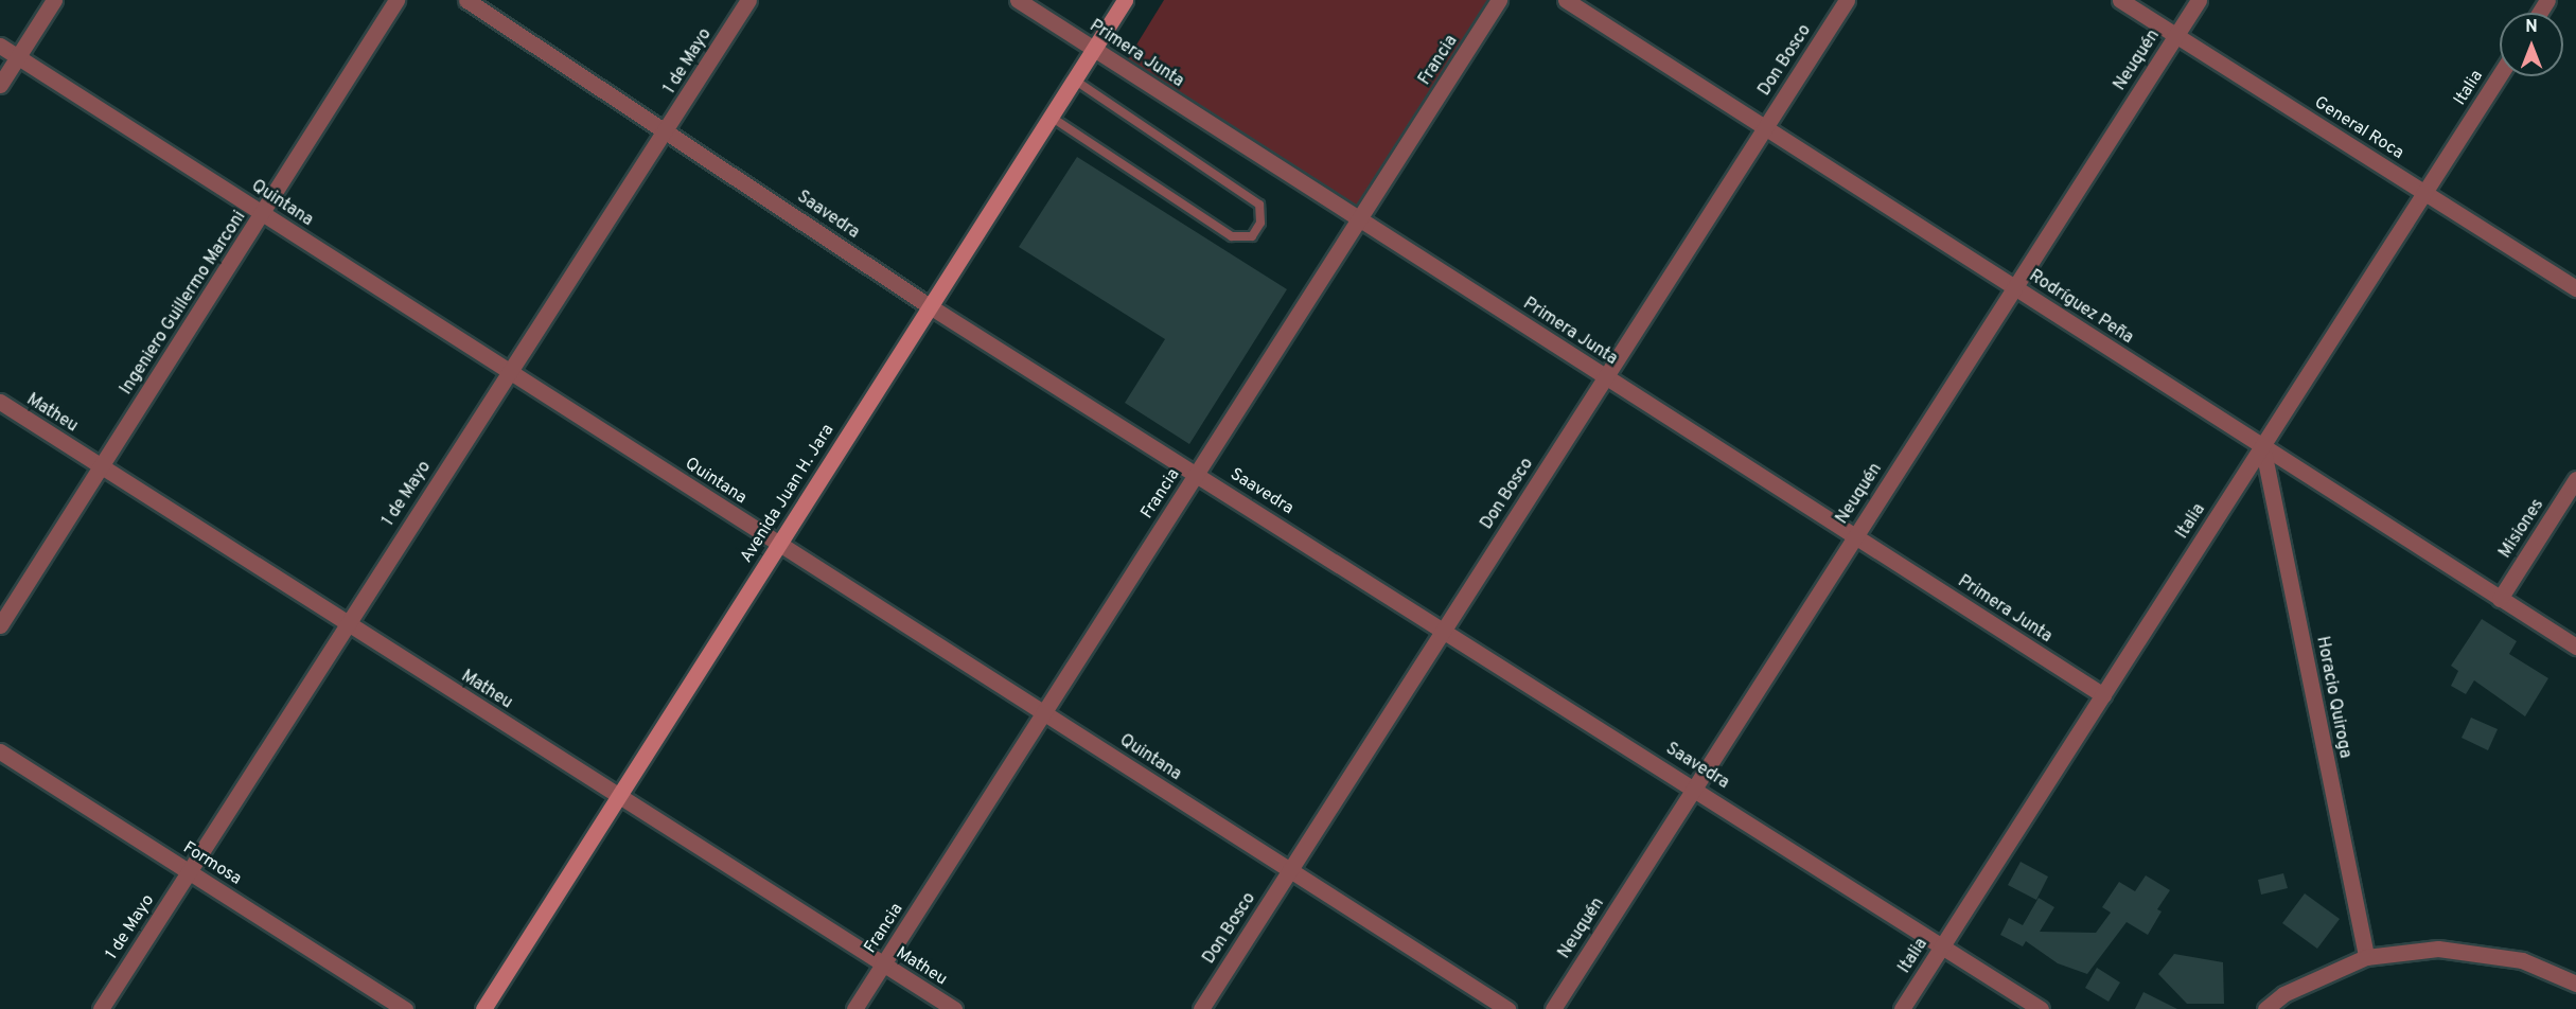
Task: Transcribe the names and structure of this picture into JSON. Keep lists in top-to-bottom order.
{
  "streets": {
    "main road": ["Avenida Juan H. Jara"],
    "street": [
      "Primera Junta",
      "Francia",
      "Don Bosco",
      "Neuquén",
      "1 de Mayo",
      "Italia",
      "General Roca",
      "Quintana",
      "Saavedra",
      "Ingeniero Guillermo Marconi",
      "Rodríguez Peña",
      "Matheu",
      "Misiones",
      "Horacio Quiroga",
      "Formosa"
    ]
  },
  "crossings": [
    ["Primera Junta", "Francia"],
    ["Primera Junta", "Don Bosco"],
    ["Primera Junta", "Neuquén"],
    ["Primera Junta", "Italia"],
    ["Primera Junta", "Avenida Juan H. Jara"],
    ["Francia", "Quintana"],
    ["Francia", "Saavedra"],
    ["Francia", "Matheu"],
    ["Don Bosco", "Quintana"],
    ["Don Bosco", "Saavedra"],
    ["Don Bosco", "Rodríguez Peña"],
    ["Neuquén", "General Roca"],
    ["Neuquén", "Saavedra"],
    ["Neuquén", "Rodríguez Peña"],
    ["1 de Mayo", "Quintana"],
    ["1 de Mayo", "Saavedra"],
    ["1 de Mayo", "Matheu"],
    ["1 de Mayo", "Formosa"],
    ["Italia", "General Roca"],
    ["Italia", "Saavedra"],
    ["Italia", "Rodríguez Peña"],
    ["Italia", "Horacio Quiroga"],
    ["Quintana", "Ingeniero Guillermo Marconi"],
    ["Quintana", "Avenida Juan H. Jara"],
    ["Saavedra", "Avenida Juan H. Jara"],
    ["Ingeniero Guillermo Marconi", "Matheu"],
    ["Rodríguez Peña", "Misiones"],
    ["Rodríguez Peña", "Horacio Quiroga"],
    ["Matheu", "Avenida Juan H. Jara"]
  ],
  "north": "top"
}
